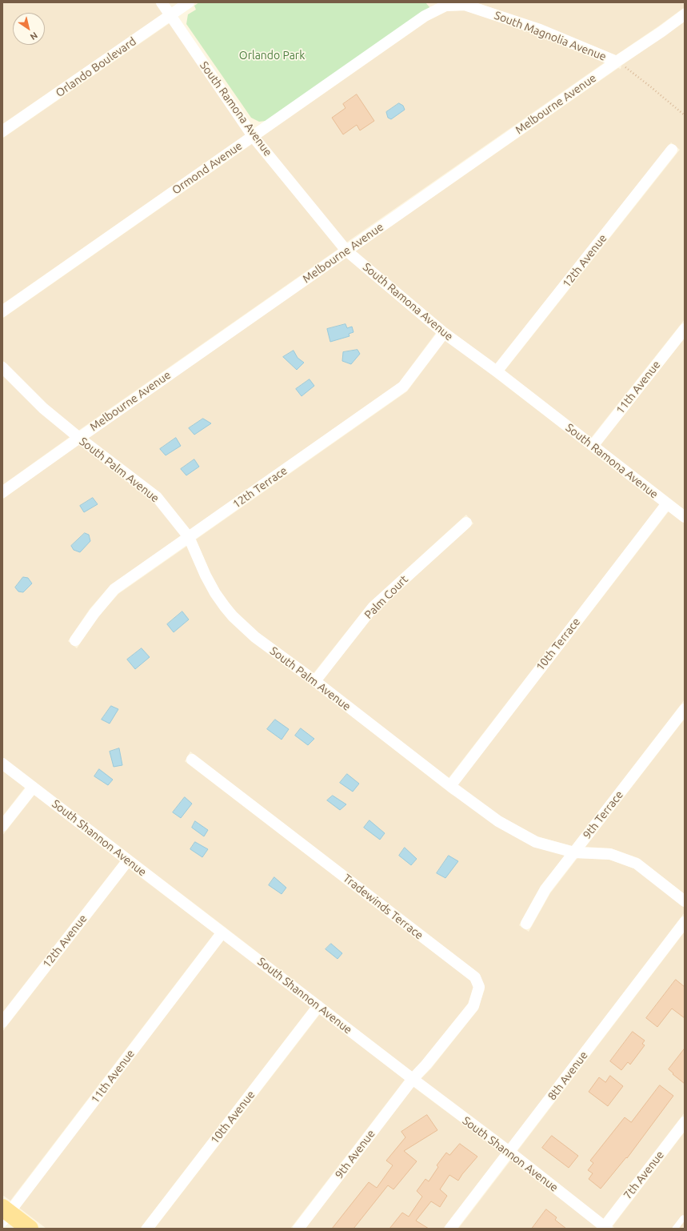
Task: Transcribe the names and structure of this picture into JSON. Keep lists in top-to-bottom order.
{
  "streets": {
    "street": [
      "South Magnolia Avenue",
      "Orlando Boulevard",
      "Melbourne Avenue",
      "South Ramona Avenue",
      "Ormond Avenue",
      "12th Avenue",
      "11th Avenue",
      "South Palm Avenue",
      "12th Terrace",
      "Palm Court",
      "10th Terrace",
      "9th Terrace",
      "South Shannon Avenue",
      "Tradewinds Terrace",
      "8th Avenue",
      "10th Avenue",
      "9th Avenue",
      "7th Avenue"
    ]
  },
  "crossings": [
    ["South Magnolia Avenue", "Melbourne Avenue"],
    ["South Magnolia Avenue", "Ormond Avenue"],
    ["Orlando Boulevard", "South Ramona Avenue"],
    ["Melbourne Avenue", "South Ramona Avenue"],
    ["Melbourne Avenue", "South Palm Avenue"],
    ["South Ramona Avenue", "Ormond Avenue"],
    ["South Ramona Avenue", "12th Avenue"],
    ["South Ramona Avenue", "11th Avenue"],
    ["South Ramona Avenue", "12th Terrace"],
    ["South Ramona Avenue", "10th Terrace"],
    ["12th Avenue", "South Shannon Avenue"],
    ["11th Avenue", "South Shannon Avenue"],
    ["South Palm Avenue", "12th Terrace"],
    ["South Palm Avenue", "Palm Court"],
    ["South Palm Avenue", "10th Terrace"],
    ["South Palm Avenue", "9th Terrace"],
    ["South Shannon Avenue", "Tradewinds Terrace"],
    ["South Shannon Avenue", "8th Avenue"],
    ["South Shannon Avenue", "10th Avenue"],
    ["South Shannon Avenue", "9th Avenue"],
    ["South Shannon Avenue", "7th Avenue"],
    ["Tradewinds Terrace", "9th Avenue"]
  ],
  "parks": ["Orlando Park"],
  "north": "bottom right"
}
